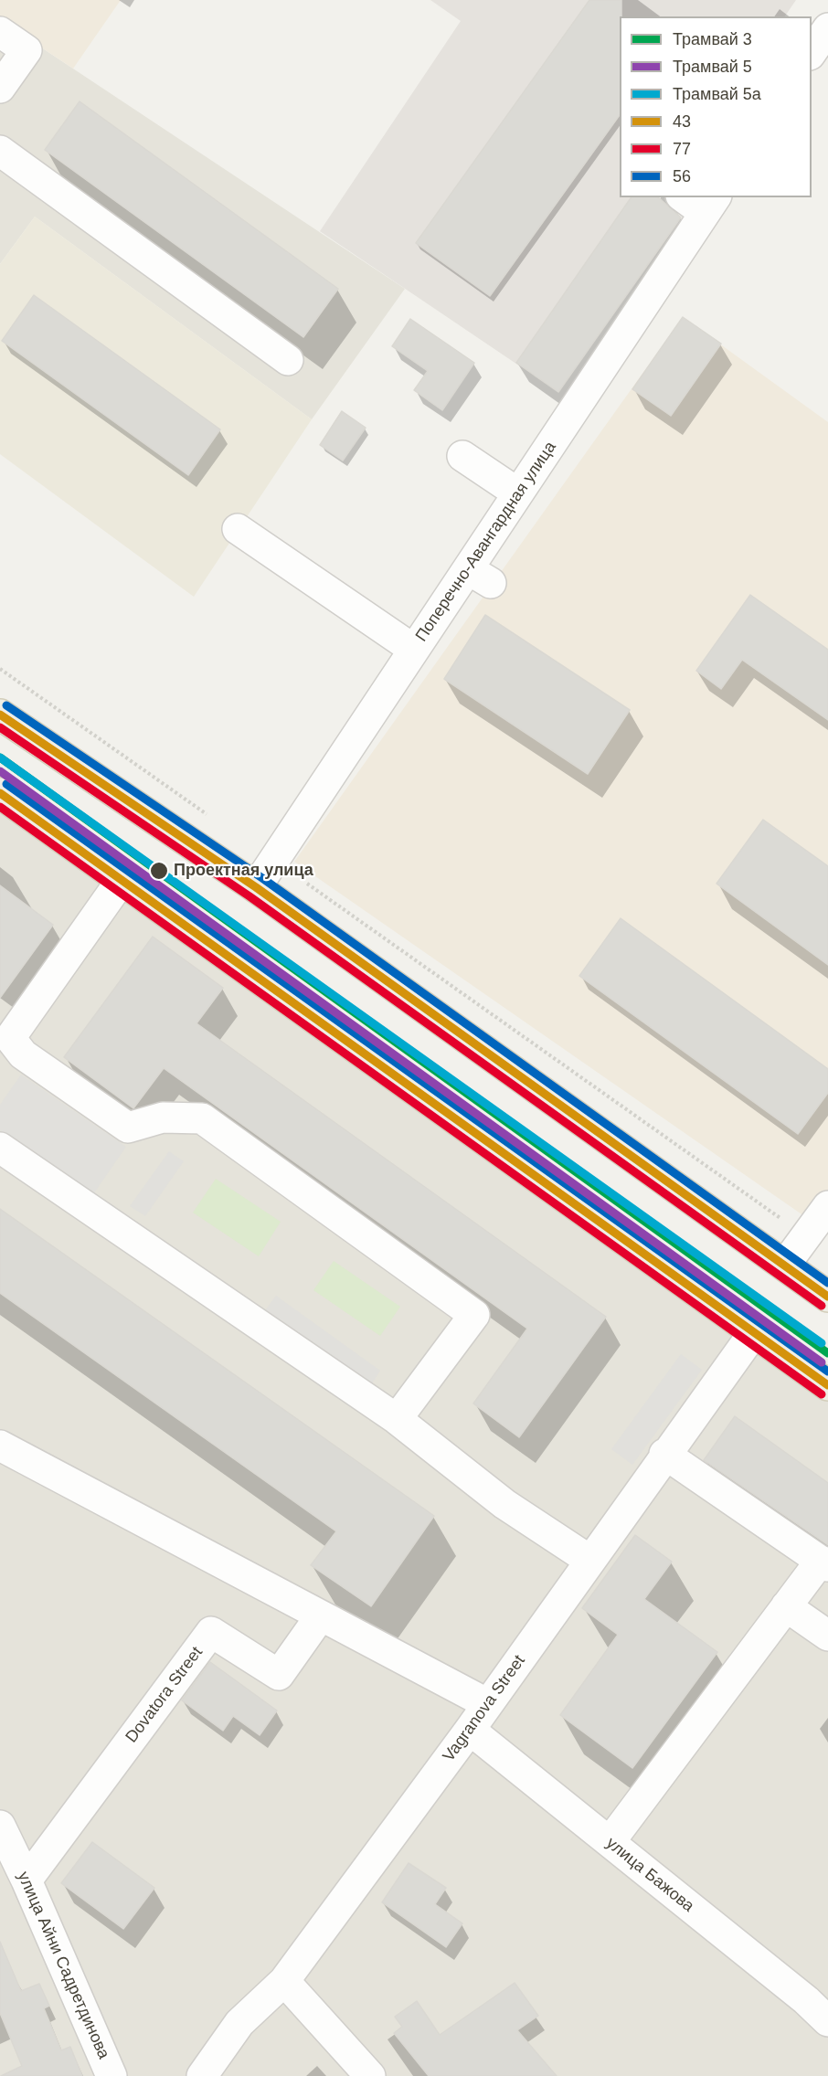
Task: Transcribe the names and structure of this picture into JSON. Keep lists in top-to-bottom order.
{
  "streets": {
    "street": [
      "Поперечно-Авангардная улица",
      "Dovatora Street",
      "Vagranova Street",
      "улица Бажова",
      "улица Айни Садретдинова"
    ]
  },
  "crossings": [
    ["Dovatora Street", "улица Айни Садретдинова"],
    ["Vagranova Street", "улица Бажова"]
  ],
  "places": ["Проектная улица"],
  "lines": [
    "transit line 56",
    "transit line 43",
    "transit line 77",
    "tram line 3",
    "tram line 5а",
    "tram line 5"
  ],
  "legend": [
    "Трамвай 3",
    "Трамвай 5",
    "Трамвай 5а",
    "43",
    "77",
    "56"
  ]
}
